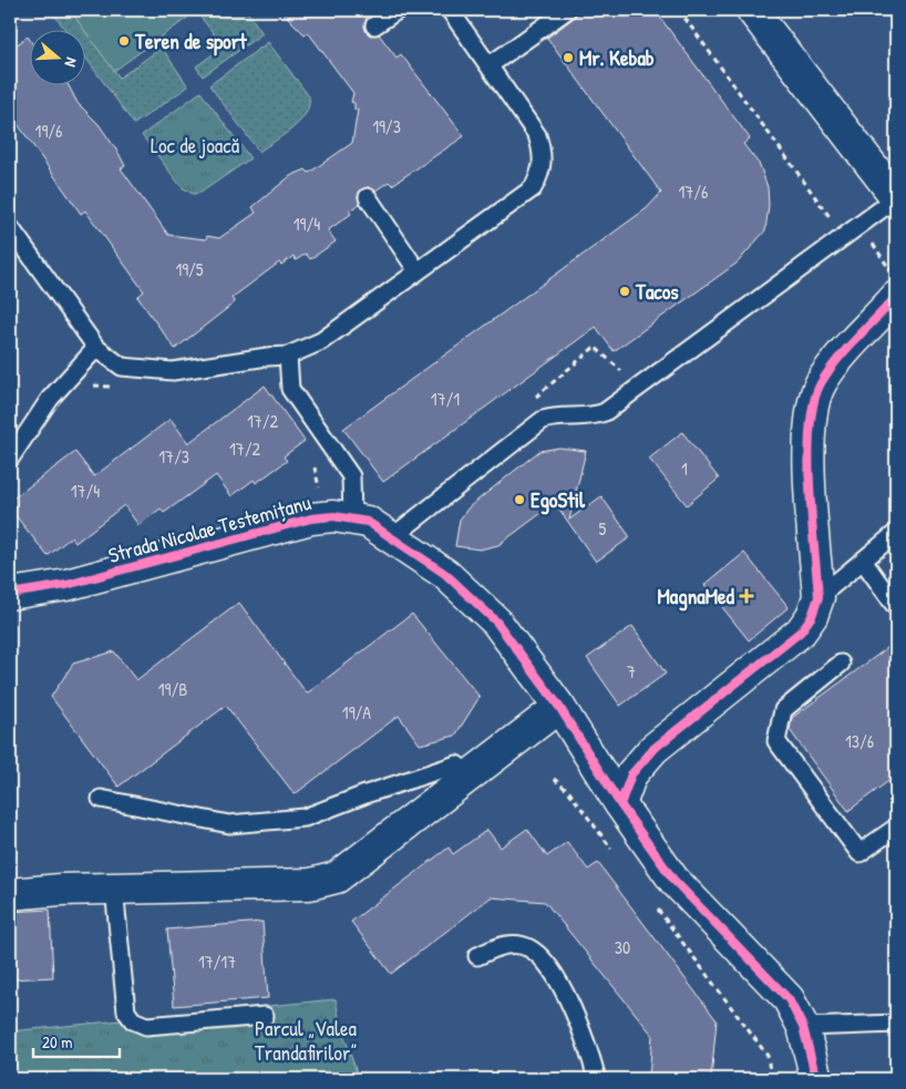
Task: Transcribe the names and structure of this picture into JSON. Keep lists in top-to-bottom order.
{
  "streets": {
    "street": ["Strada Nicolae Testemițanu"]
  },
  "parks": ["Loc de joacă", "Parcul „Valea Trandafirilor”"],
  "places": {
    "other": [
      "Teren de sport",
      "Mr. Kebab",
      "Tacos",
      "EgoStil"
    ],
    "health": ["MagnaMed"]
  },
  "house_numbers": [
    "19/3",
    "19/6",
    "17/6",
    "19/4",
    "19/5",
    "17/1",
    "17/2",
    "17/2",
    "17/3",
    "1",
    "17/4",
    "5",
    "7",
    "19/B",
    "19/A",
    "13/6",
    "30",
    "17/17"
  ],
  "scale_bar": "20 m",
  "north": "right"
}
